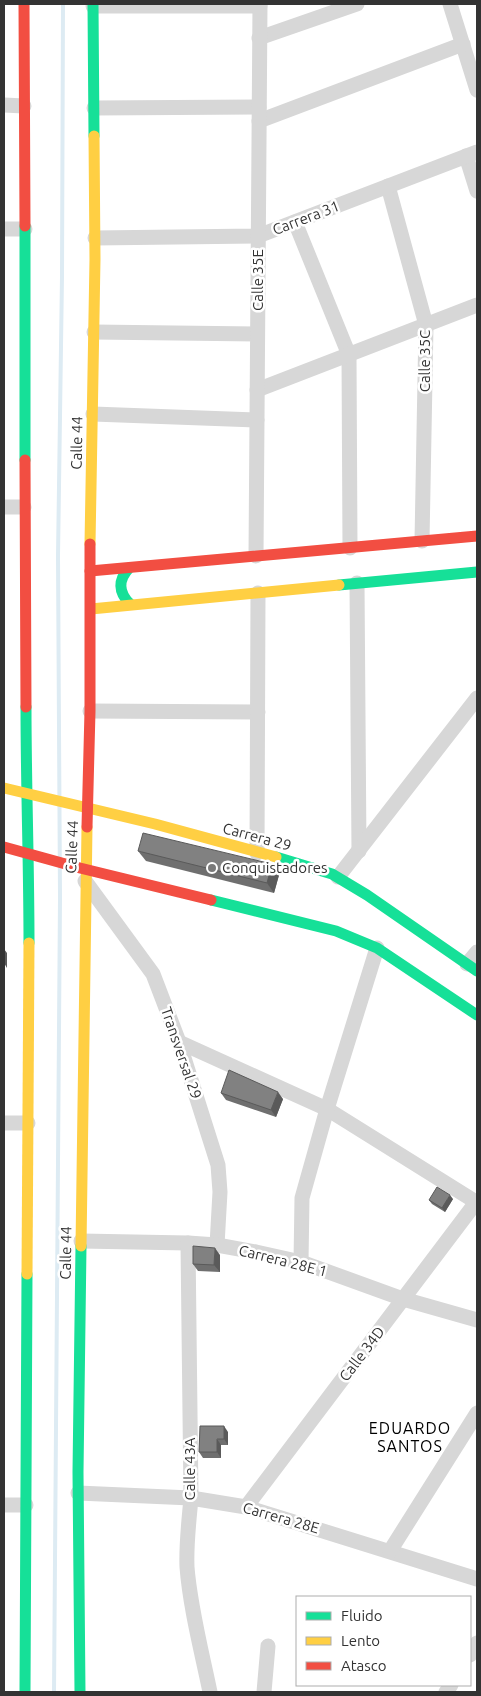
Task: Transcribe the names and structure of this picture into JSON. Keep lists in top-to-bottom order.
{
  "streets": {
    "main road": ["Calle 44", "Carrera 29"],
    "street": [
      "Carrera 31",
      "Calle 35E",
      "Calle 35C",
      "Transversal 29",
      "Carrera 28E 1",
      "Calle 34D",
      "Calle 43A",
      "Carrera 28E"
    ]
  },
  "crossings": [
    ["Carrera 31", "Calle 35E"],
    ["Carrera 31", "Calle 35C"],
    ["Carrera 31", "Calle 44"],
    ["Calle 44", "Carrera 29"],
    ["Calle 44", "Transversal 29"],
    ["Calle 44", "Carrera 28E 1"],
    ["Calle 44", "Carrera 28E"],
    ["Transversal 29", "Carrera 28E 1"],
    ["Carrera 28E 1", "Calle 34D"],
    ["Carrera 28E 1", "Calle 43A"],
    ["Calle 34D", "Carrera 28E"],
    ["Calle 43A", "Carrera 28E"]
  ],
  "districts": ["EDUARDO SANTOS"],
  "places": ["Conquistadores"],
  "legend": ["Fluido", "Lento", "Atasco"]
}
